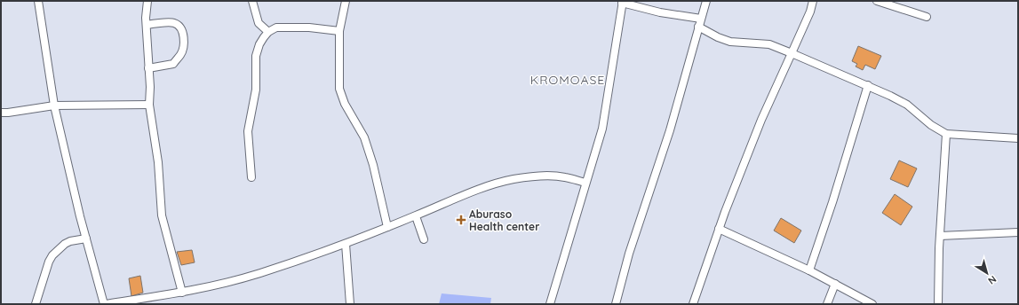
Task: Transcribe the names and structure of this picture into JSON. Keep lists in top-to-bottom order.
{
  "districts": ["KROMOASE"],
  "places": {
    "health": ["Aburaso Health center"]
  },
  "north": "bottom right"
}
